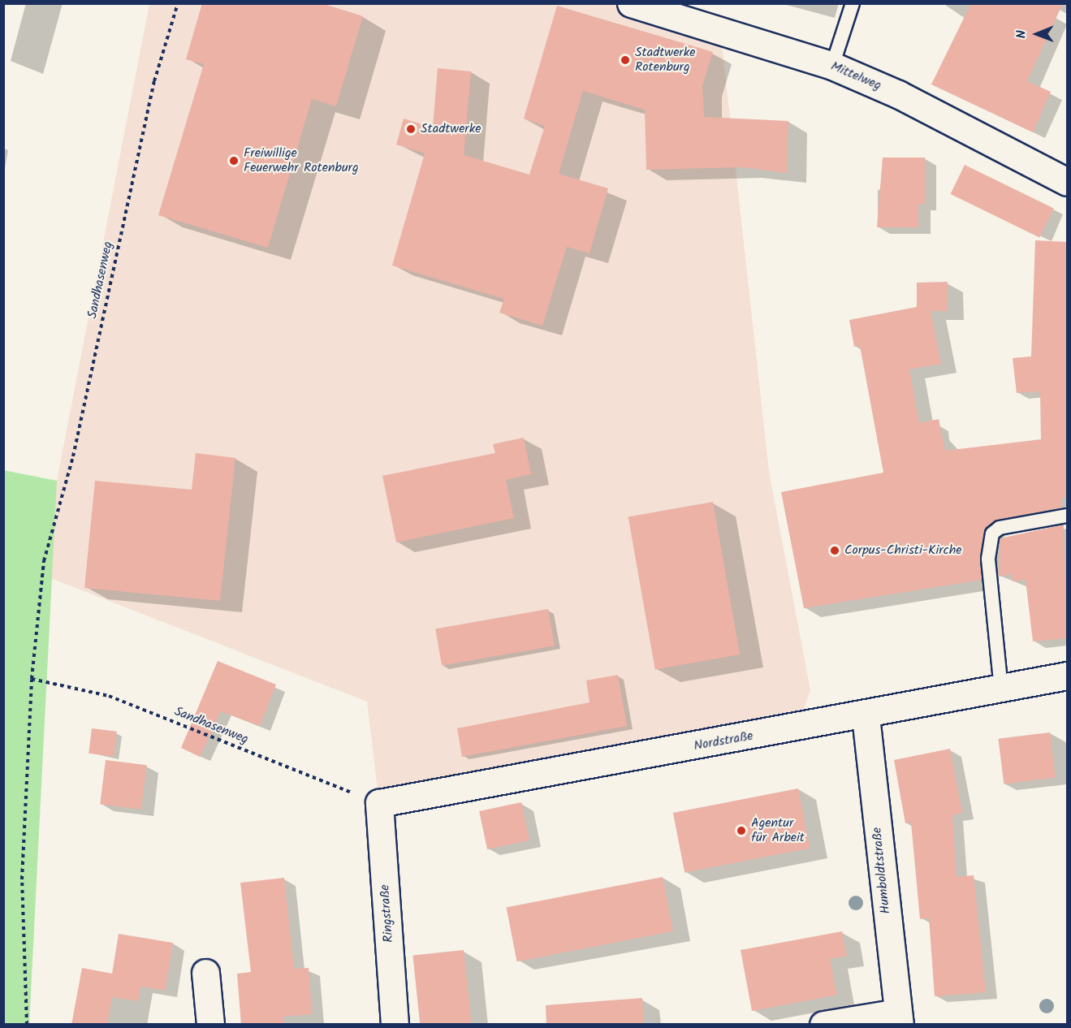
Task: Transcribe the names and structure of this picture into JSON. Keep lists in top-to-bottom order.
{
  "streets": {
    "street": [
      "Mittelweg",
      "Nordstraße",
      "Humboldtstraße",
      "Ringstraße"
    ],
    "path": ["Sandhasenweg"]
  },
  "crossings": [
    ["Sandhasenweg", "Nordstraße"],
    ["Sandhasenweg", "Ringstraße"],
    ["Nordstraße", "Humboldtstraße"],
    ["Nordstraße", "Ringstraße"]
  ],
  "places": [
    "Stadtwerke Rotenburg",
    "Stadtwerke",
    "Freiwillige Feuerwehr Rotenburg",
    "Corpus-Christi-Kirche",
    "Agentur für Arbeit"
  ],
  "north": "left"
}
